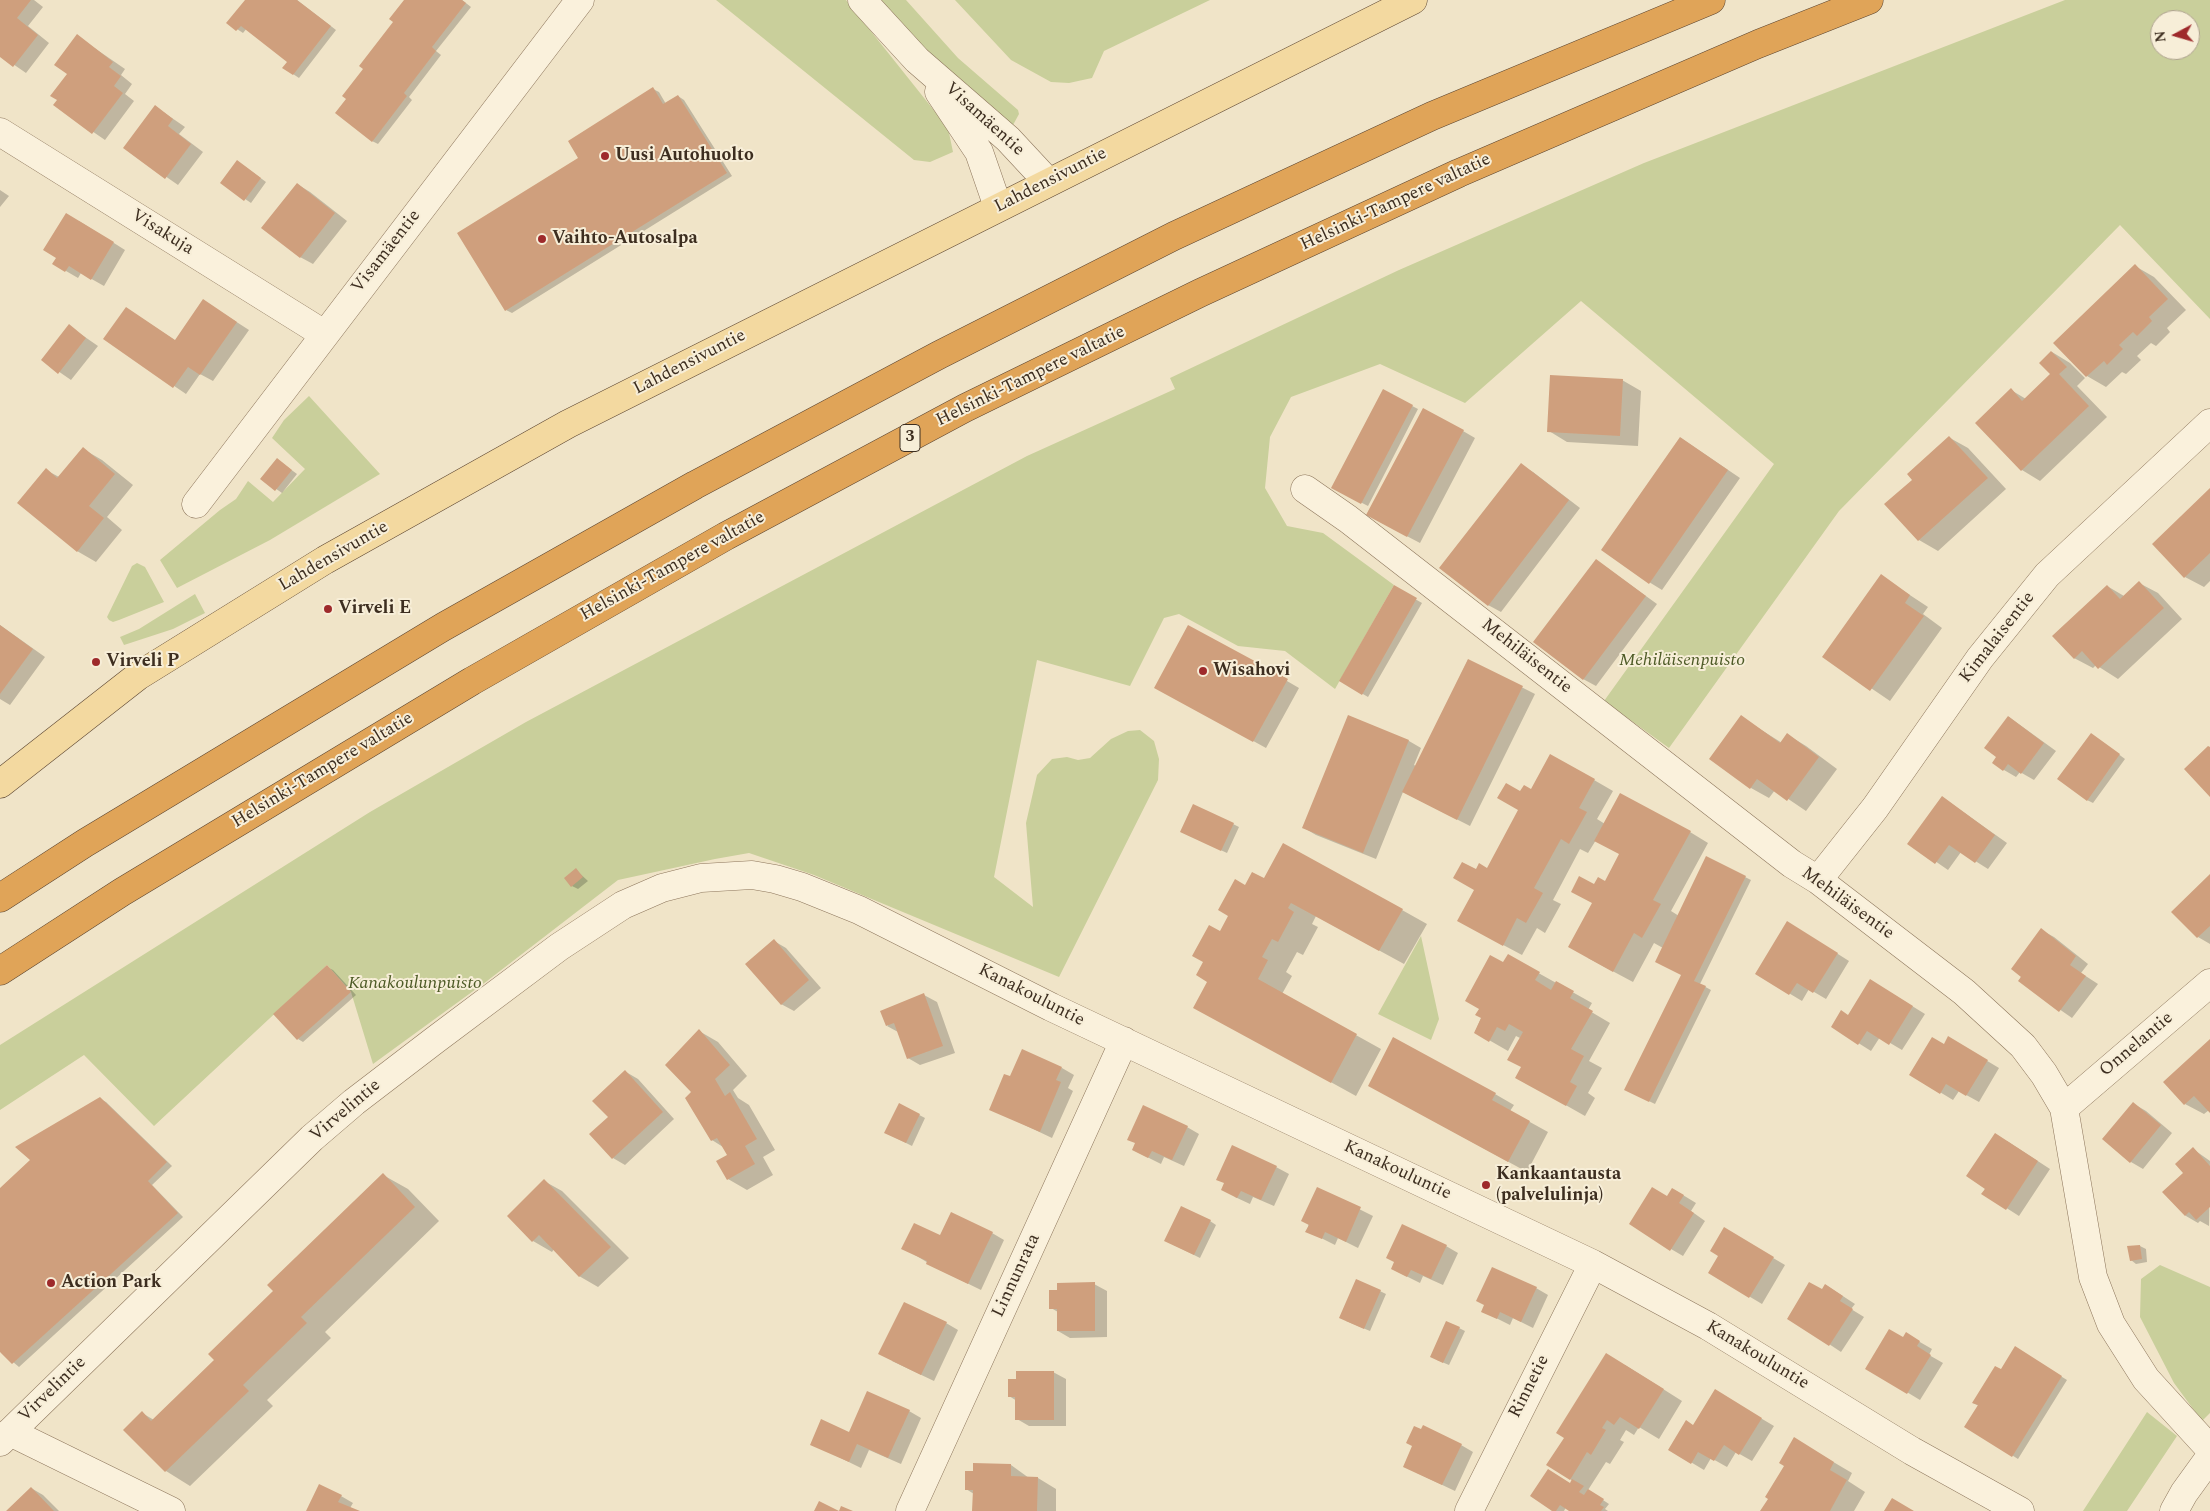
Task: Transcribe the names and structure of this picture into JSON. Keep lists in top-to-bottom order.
{
  "streets": {
    "highway": ["Helsinki-Tampere valtatie", "3"],
    "main road": ["Lahdensivuntie"],
    "street": [
      "Visamäentie",
      "Visakuja",
      "Kimalaisentie",
      "Mehiläisentie",
      "Kanakouluntie",
      "Onnelantie",
      "Virvelintie",
      "Linnunrata",
      "Rinnetie"
    ]
  },
  "crossings": [
    ["Visamäentie", "Lahdensivuntie"],
    ["Visamäentie", "Visakuja"],
    ["Kimalaisentie", "Mehiläisentie"],
    ["Mehiläisentie", "Onnelantie"],
    ["Kanakouluntie", "Virvelintie"],
    ["Kanakouluntie", "Linnunrata"],
    ["Kanakouluntie", "Rinnetie"]
  ],
  "parks": ["Mehiläisenpuisto", "Kanakoulunpuisto"],
  "places": [
    "Uusi Autohuolto",
    "Vaihto-Autosalpa",
    "Virveli E",
    "Virveli P",
    "Wisahovi",
    "Kankaantausta (palvelulinja)",
    "Action Park"
  ],
  "north": "left"
}
